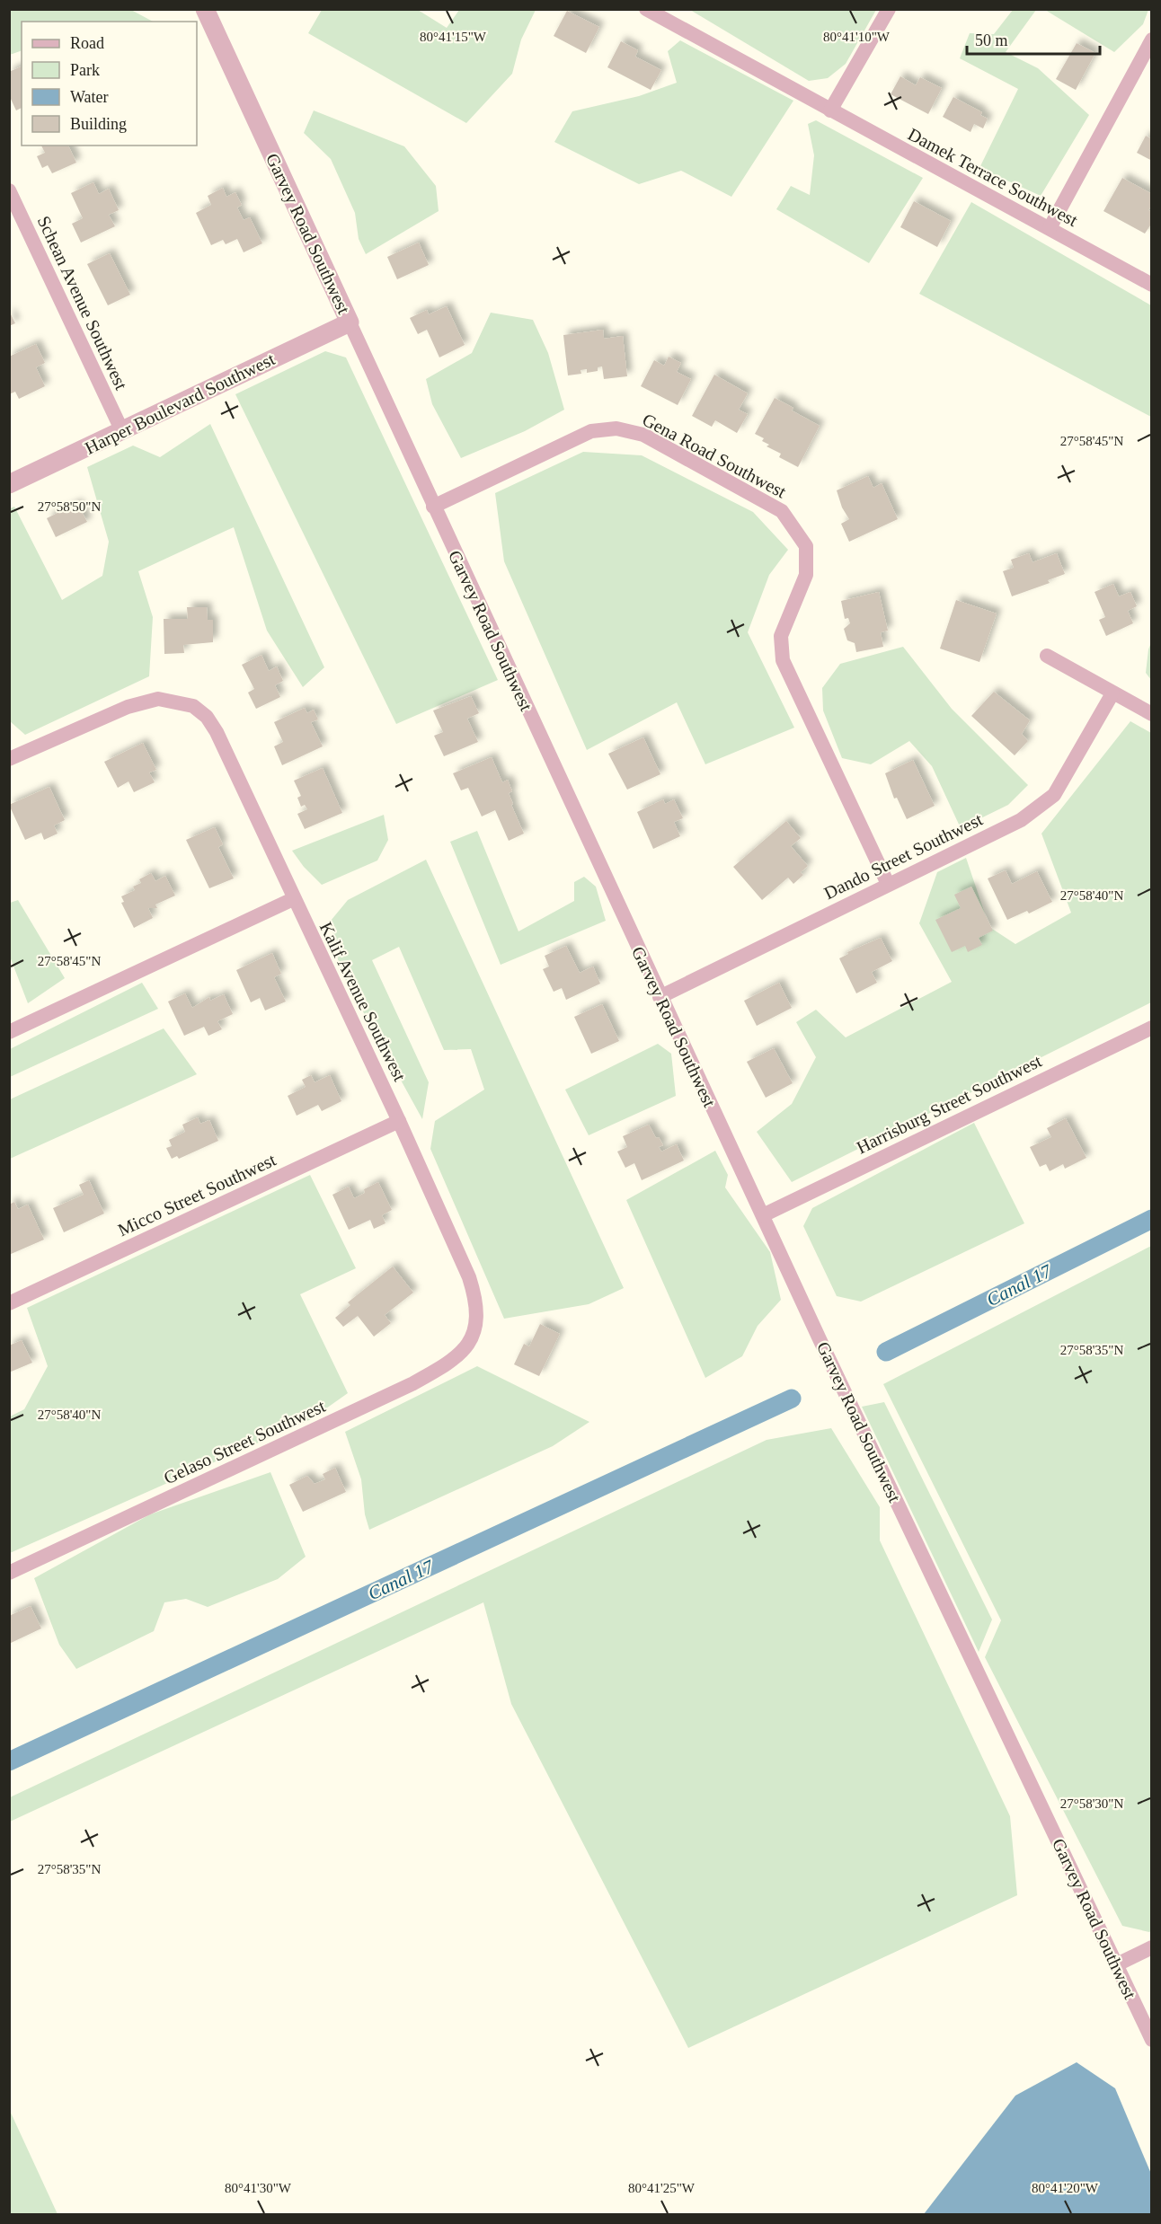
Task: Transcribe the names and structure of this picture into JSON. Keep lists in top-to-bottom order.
{
  "streets": {
    "street": [
      "Damek Terrace Southwest",
      "Garvey Road Southwest",
      "Schean Avenue Southwest",
      "Harper Boulevard Southwest",
      "Gena Road Southwest",
      "Dando Street Southwest",
      "Kalif Avenue Southwest",
      "Harrisburg Street Southwest",
      "Micco Street Southwest",
      "Gelaso Street Southwest"
    ]
  },
  "crossings": [
    ["Garvey Road Southwest", "Harper Boulevard Southwest"],
    ["Garvey Road Southwest", "Gena Road Southwest"],
    ["Garvey Road Southwest", "Dando Street Southwest"],
    ["Garvey Road Southwest", "Harrisburg Street Southwest"],
    ["Schean Avenue Southwest", "Harper Boulevard Southwest"],
    ["Gena Road Southwest", "Dando Street Southwest"],
    ["Kalif Avenue Southwest", "Micco Street Southwest"],
    ["Kalif Avenue Southwest", "Gelaso Street Southwest"]
  ],
  "water": ["Canal 17"],
  "legend": [
    "Road",
    "Park",
    "Water",
    "Building"
  ],
  "scale_bar": "50 m",
  "coordinates": [
    "80°41'15\"W",
    "80°41'10\"W",
    "27°58'45\"N",
    "27°58'50\"N",
    "27°58'40\"N",
    "27°58'35\"N",
    "27°58'30\"N",
    "80°41'30\"W",
    "80°41'25\"W",
    "80°41'20\"W"
  ]
}
